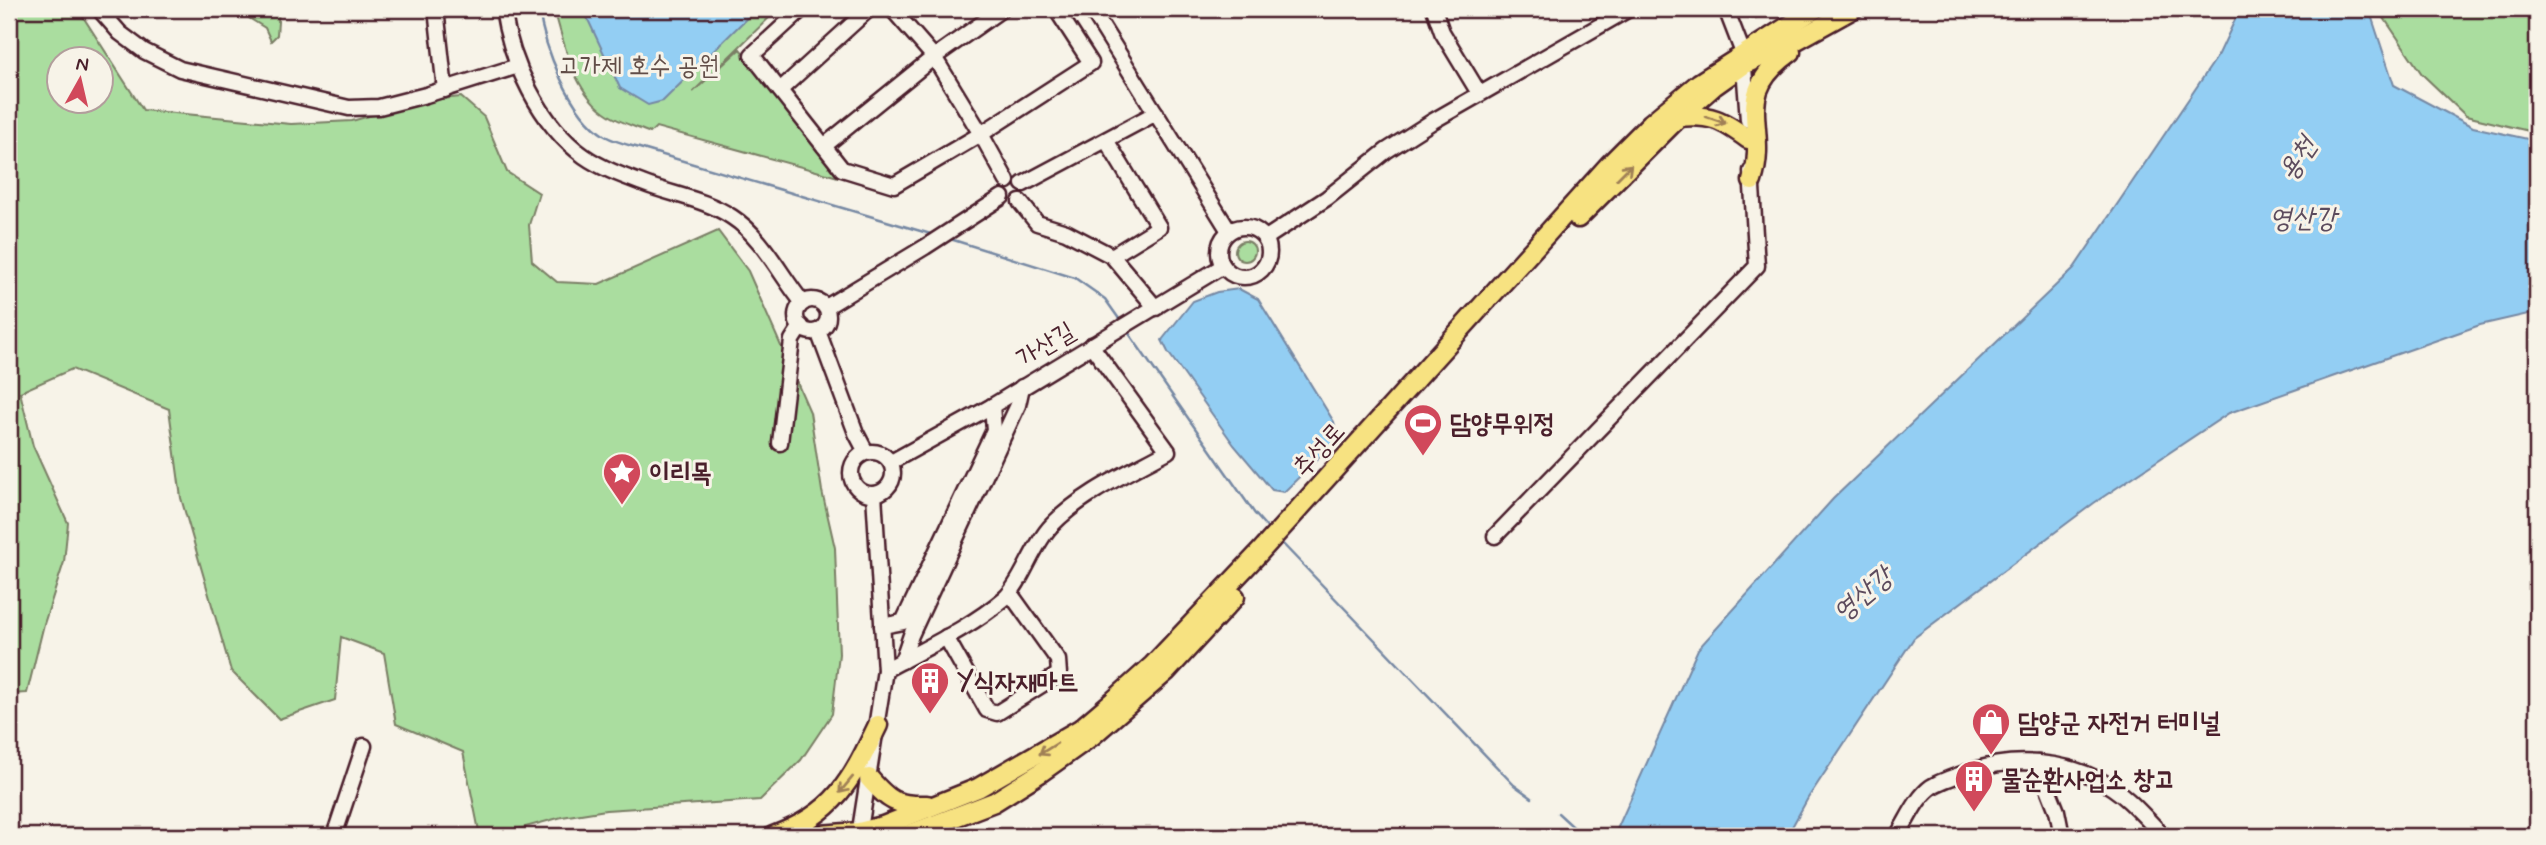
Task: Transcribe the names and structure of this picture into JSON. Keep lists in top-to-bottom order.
{
  "streets": {
    "main road": ["추성로"],
    "street": ["가산길"]
  },
  "water": ["용천", "영산강"],
  "parks": ["고가제 호수 공원"],
  "places": {
    "sports": ["담양무위정"],
    "place": ["이리목"],
    "building": ["Y식자재마트", "물순환사업소 창고"],
    "shop": ["담양군 자전거 터미널"]
  },
  "north": "top"
}
